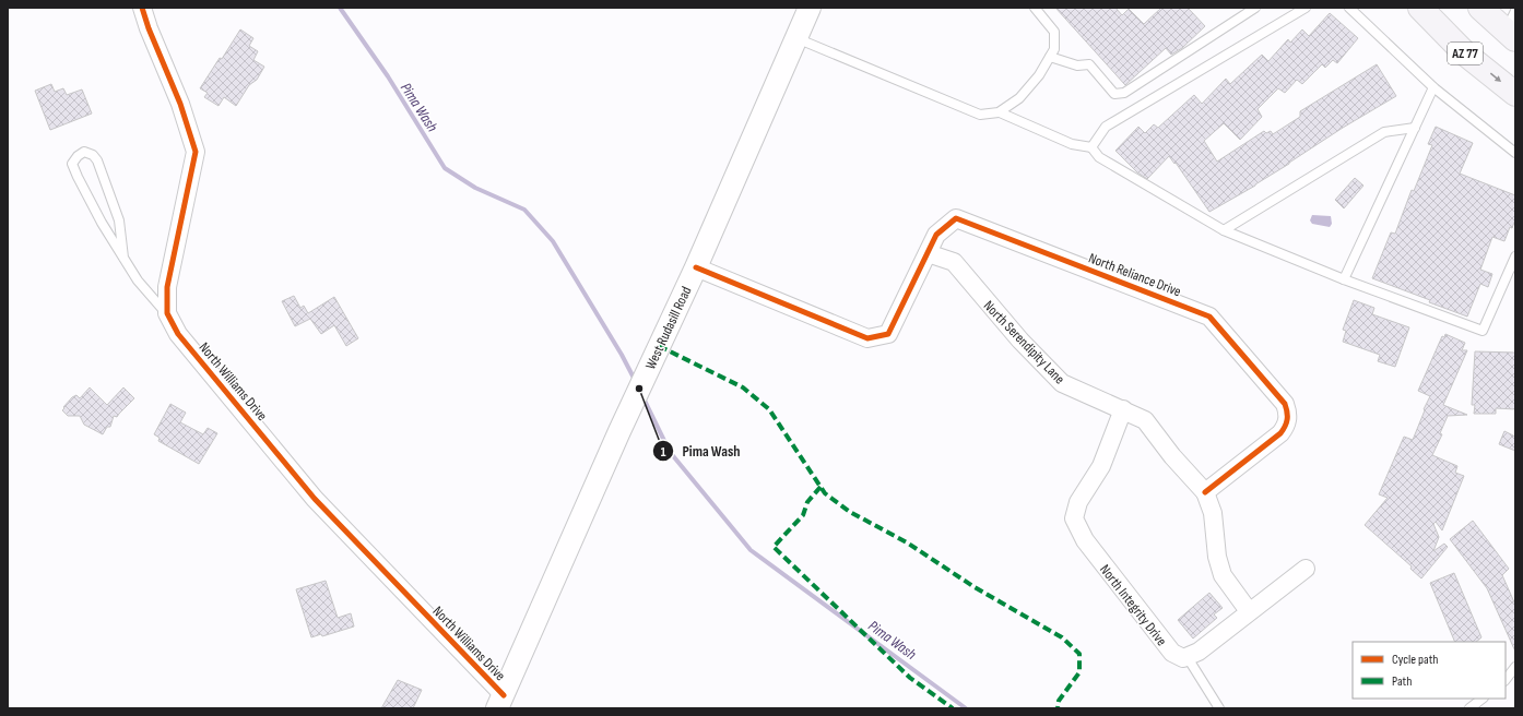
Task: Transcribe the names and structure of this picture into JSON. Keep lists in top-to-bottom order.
{
  "streets": {
    "highway": ["AZ 77"],
    "street": [
      "North Reliance Drive",
      "West Rudasill Road",
      "North Serendipity Lane",
      "North Williams Drive",
      "North Integrity Drive"
    ]
  },
  "crossings": [
    ["North Reliance Drive", "North Serendipity Lane"],
    ["West Rudasill Road", "North Williams Drive"],
    ["North Serendipity Lane", "North Integrity Drive"]
  ],
  "water": ["Pima Wash"],
  "places": ["Pima Wash"],
  "legend": ["Cycle path", "Path"]
}
